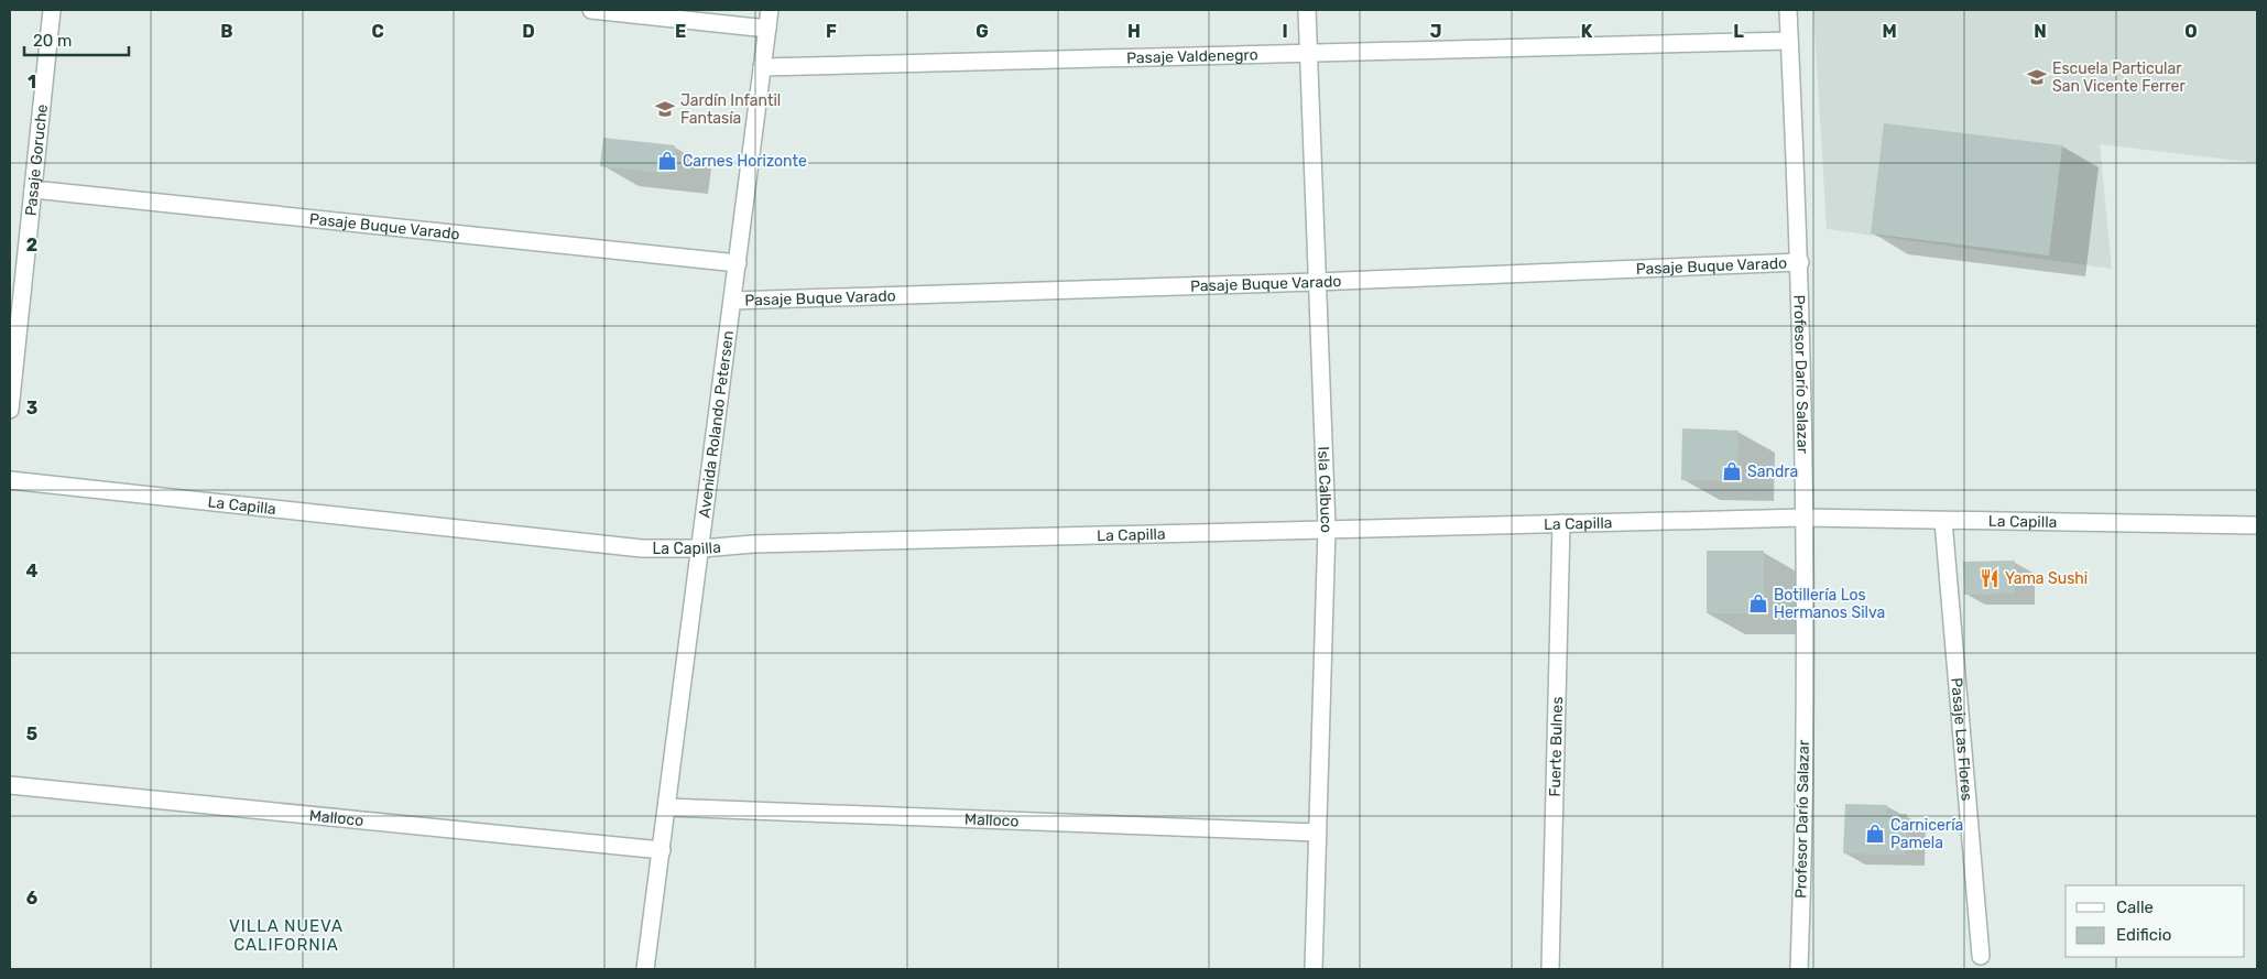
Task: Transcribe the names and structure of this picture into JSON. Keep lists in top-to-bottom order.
{
  "streets": {
    "street": [
      "Pasaje Valdenegro",
      "Pasaje Goruche",
      "Pasaje Buque Varado",
      "Profesor Darío Salazar",
      "Avenida Rolando Petersen",
      "Isla Calbuco",
      "La Capilla",
      "Pasaje Las Flores",
      "Fuerte Bulnes",
      "Malloco"
    ]
  },
  "crossings": [
    ["Pasaje Valdenegro", "Profesor Darío Salazar"],
    ["Pasaje Valdenegro", "Avenida Rolando Petersen"],
    ["Pasaje Valdenegro", "Isla Calbuco"],
    ["Pasaje Goruche", "Pasaje Buque Varado"],
    ["Pasaje Buque Varado", "Profesor Darío Salazar"],
    ["Pasaje Buque Varado", "Avenida Rolando Petersen"],
    ["Pasaje Buque Varado", "Isla Calbuco"],
    ["Profesor Darío Salazar", "La Capilla"],
    ["Avenida Rolando Petersen", "La Capilla"],
    ["Avenida Rolando Petersen", "Malloco"],
    ["Isla Calbuco", "La Capilla"],
    ["Isla Calbuco", "Malloco"],
    ["La Capilla", "Pasaje Las Flores"],
    ["La Capilla", "Fuerte Bulnes"]
  ],
  "districts": ["VILLA NUEVA CALIFORNIA"],
  "places": {
    "school or university": ["Escuela Particular San Vicente Ferrer", "Jardín Infantil Fantasía"],
    "shop": [
      "Carnes Horizonte",
      "Sandra",
      "Botillería Los Hermanos Silva",
      "Carnicería Pamela"
    ],
    "restaurant": ["Yama Sushi"]
  },
  "legend": ["Calle", "Edificio"],
  "scale_bar": "20 m",
  "grid": {
    "columns": [
      "B",
      "C",
      "D",
      "E",
      "F",
      "G",
      "H",
      "I",
      "J",
      "K",
      "L",
      "M",
      "N",
      "O"
    ],
    "rows": [
      "1",
      "2",
      "3",
      "4",
      "5",
      "6"
    ]
  }
}
